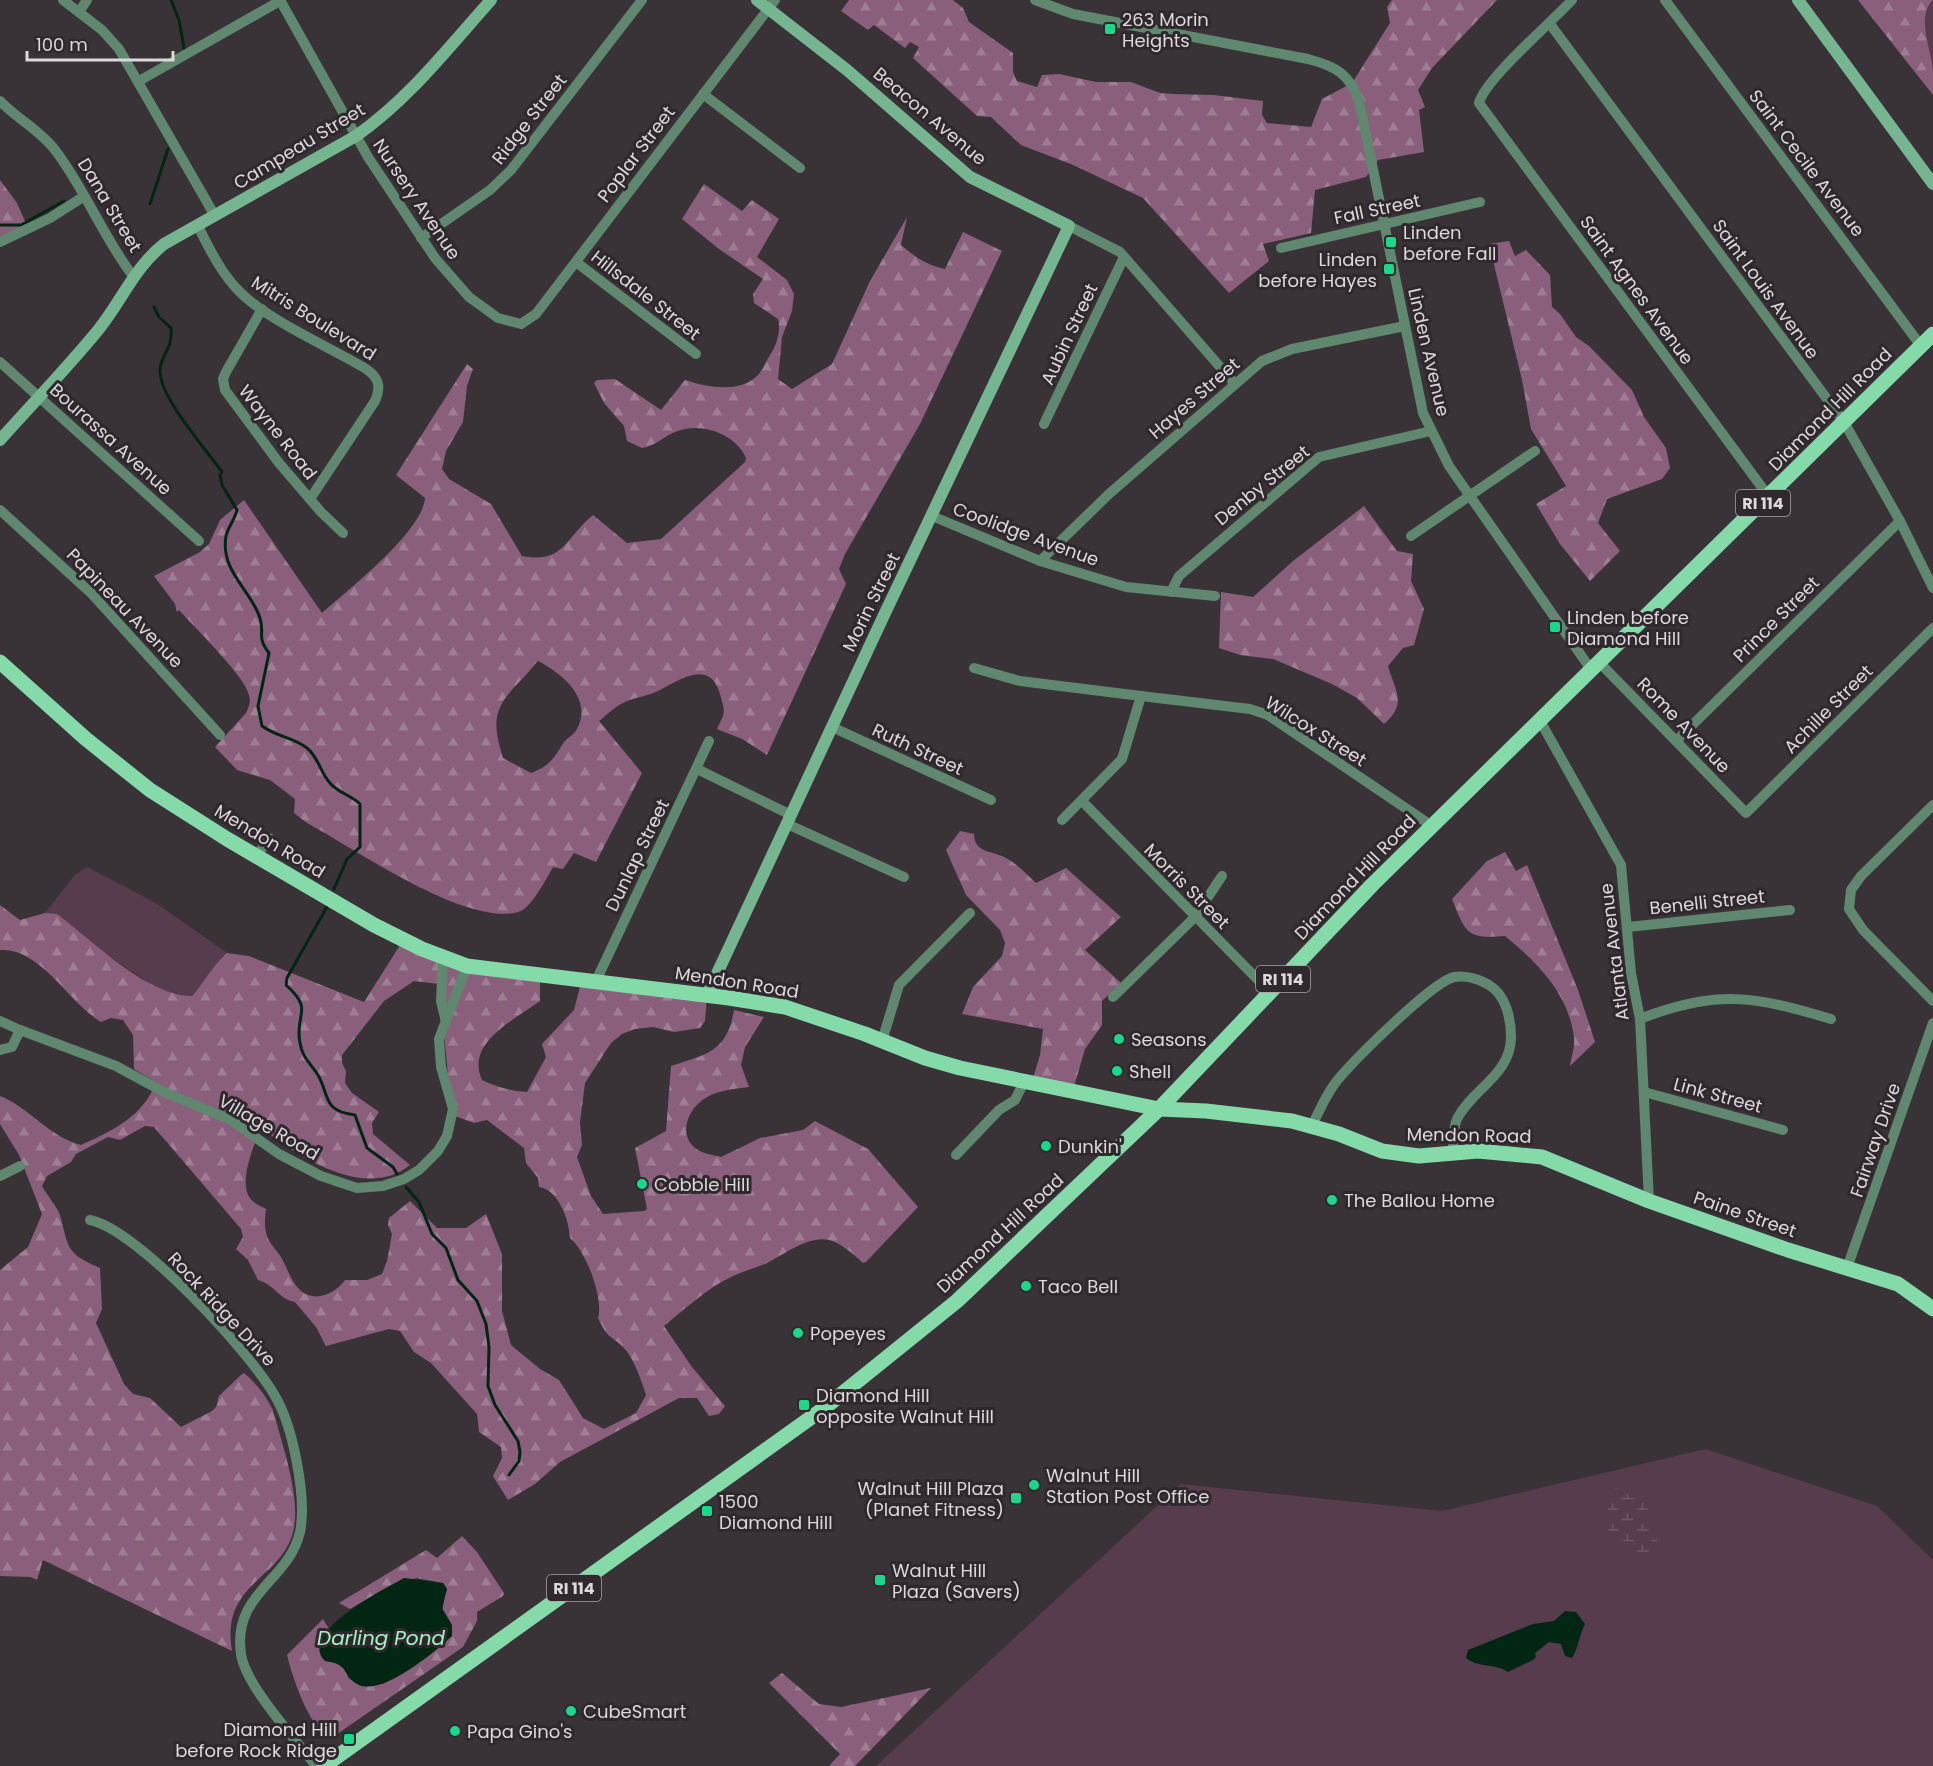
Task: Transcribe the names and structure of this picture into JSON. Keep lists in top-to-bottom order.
{
  "streets": {
    "main road": [
      "Diamond Hill Road",
      "RI 114",
      "Mendon Road",
      "Paine Street"
    ],
    "street": [
      "Beacon Avenue",
      "Ridge Street",
      "Campeau Street",
      "Poplar Street",
      "Saint Cecile Avenue",
      "Nursery Avenue",
      "Dana Street",
      "Fall Street",
      "Saint Louis Avenue",
      "Saint Agnes Avenue",
      "Hillsdale Street",
      "Mitris Boulevard",
      "Aubin Street",
      "Linden Avenue",
      "Hayes Street",
      "Wayne Road",
      "Bourassa Avenue",
      "Denby Street",
      "Coolidge Avenue",
      "Morin Street",
      "Papineau Avenue",
      "Prince Street",
      "Achille Street",
      "Rome Avenue",
      "Wilcox Street",
      "Ruth Street",
      "Dunlap Street",
      "Morris Street",
      "Benelli Street",
      "Atlanta Avenue",
      "Link Street",
      "Village Road",
      "Fairway Drive",
      "Rock Ridge Drive"
    ]
  },
  "crossings": [
    ["Beacon Avenue", "Poplar Street"],
    ["Beacon Avenue", "Aubin Street"],
    ["Beacon Avenue", "Hayes Street"],
    ["Beacon Avenue", "Morin Street"],
    ["Ridge Street", "Nursery Avenue"],
    ["Campeau Street", "Nursery Avenue"],
    ["Campeau Street", "Dana Street"],
    ["Campeau Street", "Mitris Boulevard"],
    ["Poplar Street", "Nursery Avenue"],
    ["Poplar Street", "Hillsdale Street"],
    ["Saint Cecile Avenue", "Diamond Hill Road"],
    ["Dana Street", "Bourassa Avenue"],
    ["Fall Street", "Linden Avenue"],
    ["Saint Louis Avenue", "Saint Agnes Avenue"],
    ["Saint Louis Avenue", "Diamond Hill Road"],
    ["Saint Louis Avenue", "Prince Street"],
    ["Saint Agnes Avenue", "Diamond Hill Road"],
    ["Mitris Boulevard", "Wayne Road"],
    ["Linden Avenue", "Hayes Street"],
    ["Linden Avenue", "Diamond Hill Road"],
    ["Linden Avenue", "Denby Street"],
    ["Linden Avenue", "Rome Avenue"],
    ["Hayes Street", "Coolidge Avenue"],
    ["Diamond Hill Road", "Rome Avenue"],
    ["Diamond Hill Road", "Wilcox Street"],
    ["Diamond Hill Road", "Mendon Road"],
    ["Diamond Hill Road", "Morris Street"],
    ["Diamond Hill Road", "Atlanta Avenue"],
    ["Denby Street", "Coolidge Avenue"],
    ["Coolidge Avenue", "Morin Street"],
    ["Morin Street", "Ruth Street"],
    ["Morin Street", "Mendon Road"],
    ["Prince Street", "Rome Avenue"],
    ["Achille Street", "Rome Avenue"],
    ["Mendon Road", "Dunlap Street"],
    ["Mendon Road", "Village Road"],
    ["Mendon Road", "Paine Street"],
    ["Benelli Street", "Atlanta Avenue"],
    ["Atlanta Avenue", "Link Street"],
    ["Atlanta Avenue", "Paine Street"],
    ["Fairway Drive", "Paine Street"]
  ],
  "water": ["Darling Pond"],
  "places": {
    "transit": [
      "263 Morin Heights",
      "Linden before Fall",
      "Linden before Hayes",
      "Linden before Diamond Hill",
      "Diamond Hill opposite Walnut Hill",
      "Walnut Hill Plaza (Planet Fitness)",
      "1500 Diamond Hill",
      "Walnut Hill Plaza (Savers)",
      "Diamond Hill before Rock Ridge"
    ],
    "other": [
      "Seasons",
      "Shell",
      "Dunkin'",
      "Cobble Hill",
      "The Ballou Home",
      "Taco Bell",
      "Popeyes",
      "Walnut Hill Station Post Office",
      "CubeSmart",
      "Papa Gino's"
    ]
  },
  "scale_bar": "100 m"
}
